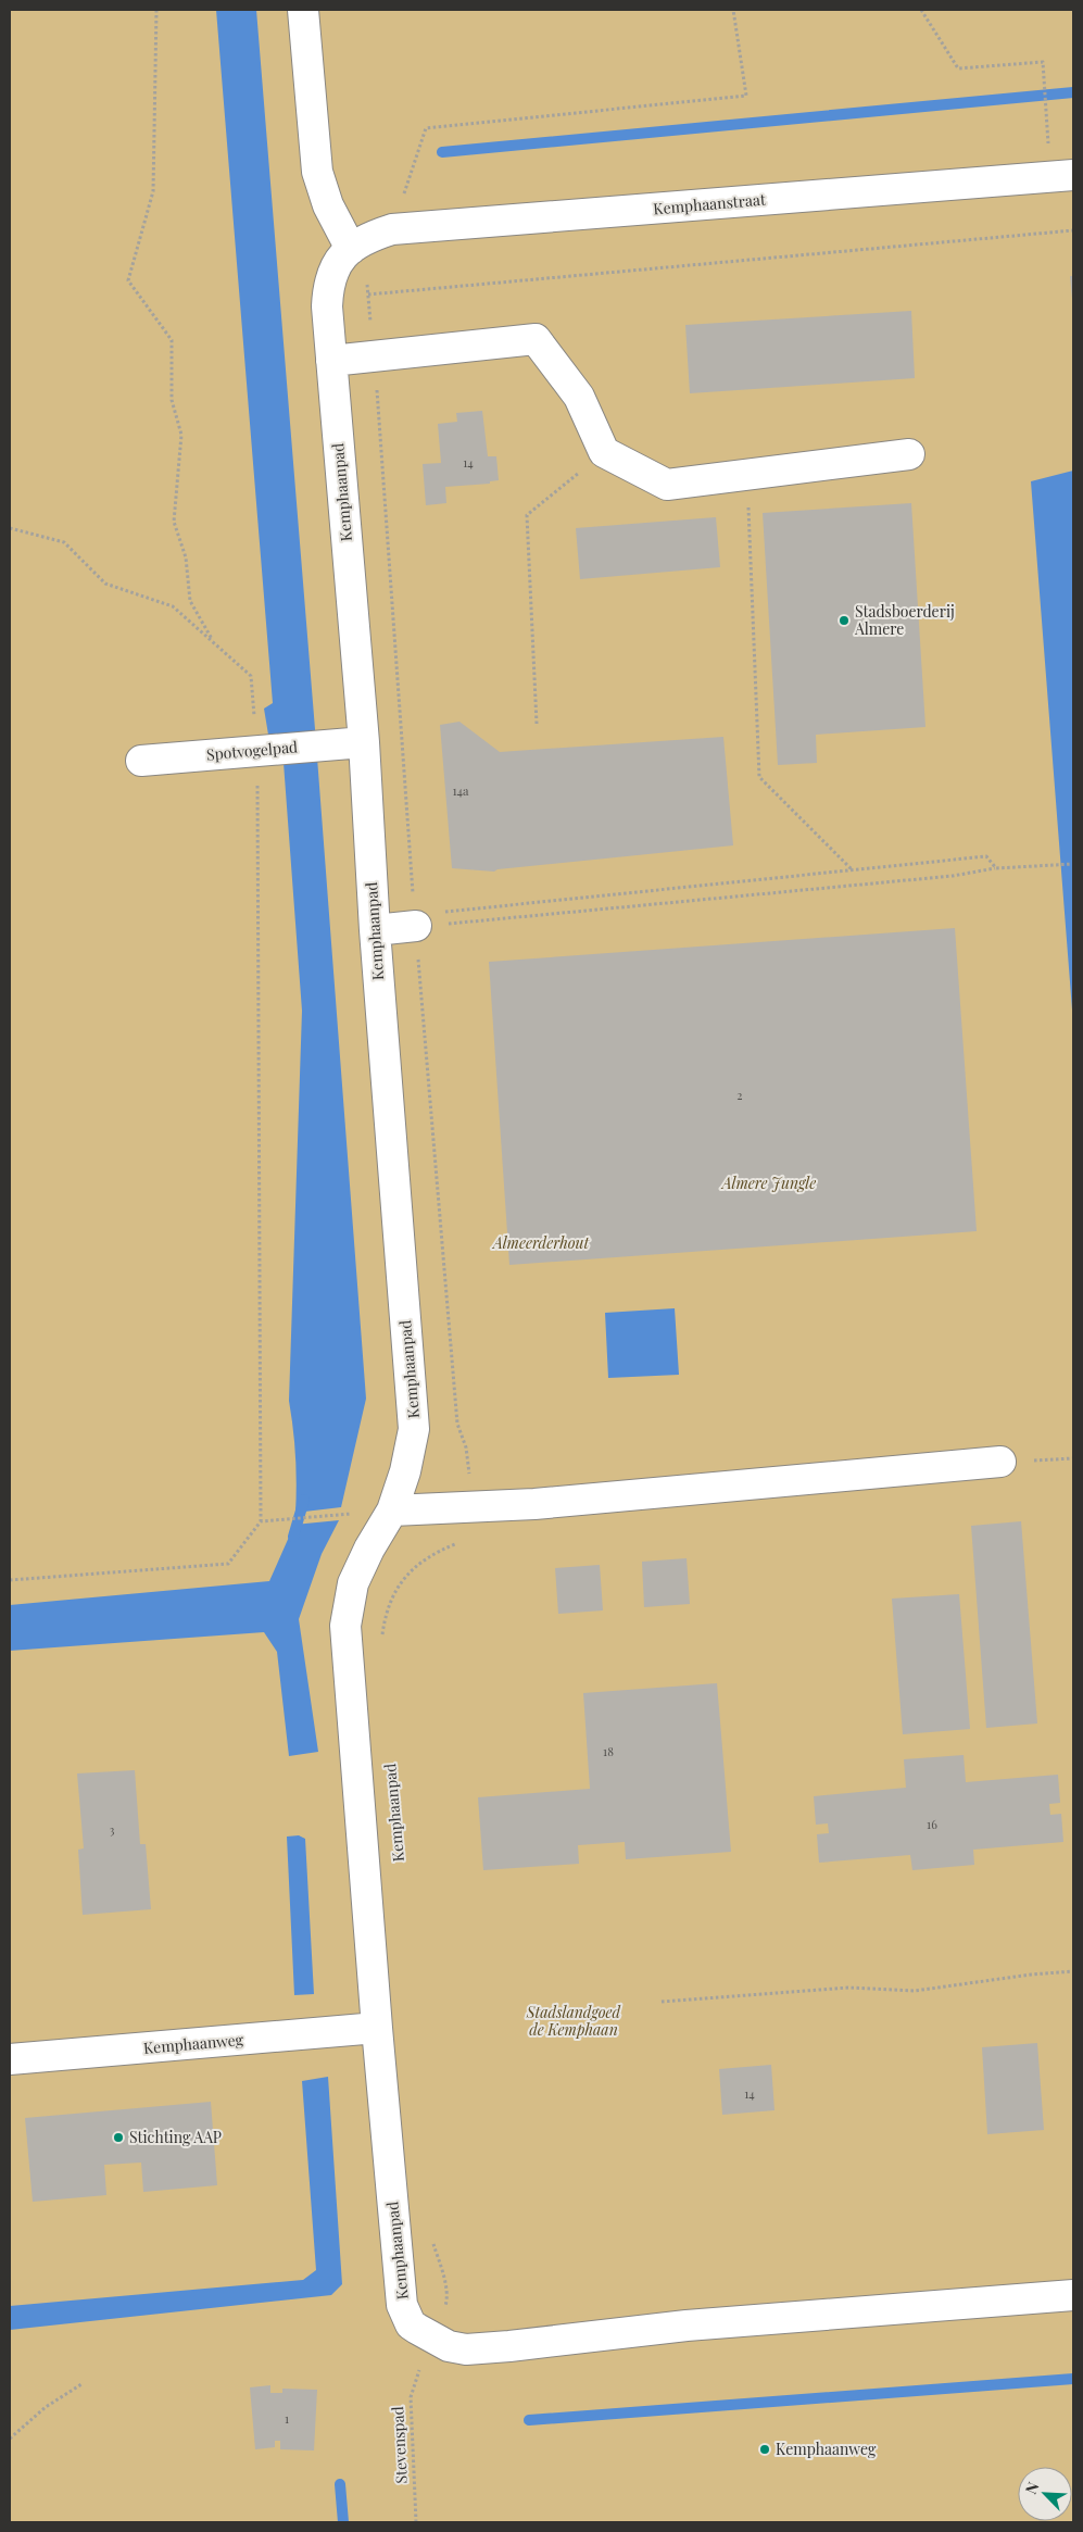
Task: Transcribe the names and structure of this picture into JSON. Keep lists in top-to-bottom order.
{
  "streets": {
    "street": [
      "Kemphaanstraat",
      "Kemphaanpad",
      "Spotvogelpad",
      "Kemphaanweg"
    ],
    "path": ["Stevenspad"]
  },
  "crossings": [
    ["Kemphaanstraat", "Kemphaanpad"],
    ["Kemphaanpad", "Spotvogelpad"],
    ["Kemphaanpad", "Kemphaanweg"],
    ["Kemphaanpad", "Stevenspad"]
  ],
  "parks": ["Almere Jungle", "Almeerderhout", "Stadslandgoed de Kemphaan"],
  "places": ["Stadsboerderij Almere", "Stichting AAP", "Kemphaanweg"],
  "house_numbers": [
    "14",
    "14a",
    "2",
    "18",
    "16",
    "3",
    "14",
    "1"
  ],
  "north": "top left"
}
